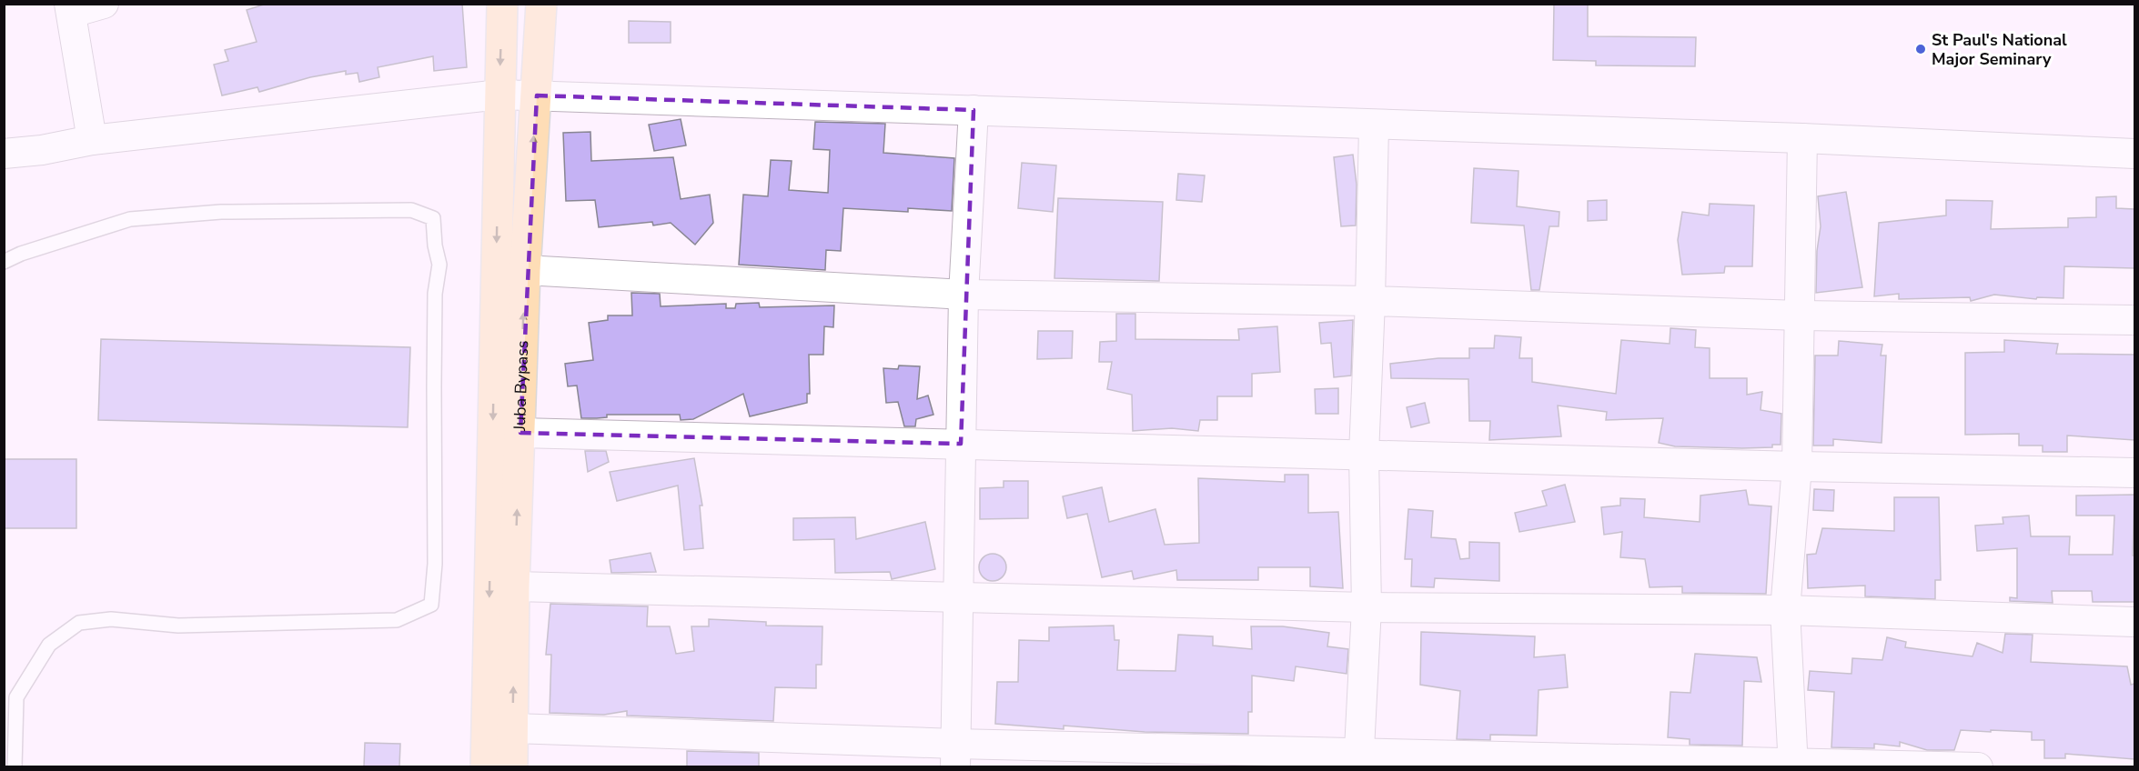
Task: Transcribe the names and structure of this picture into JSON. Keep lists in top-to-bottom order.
{
  "streets": {
    "main road": ["Juba Bypass"]
  },
  "places": ["St Paul's National Major Seminary"]
}
